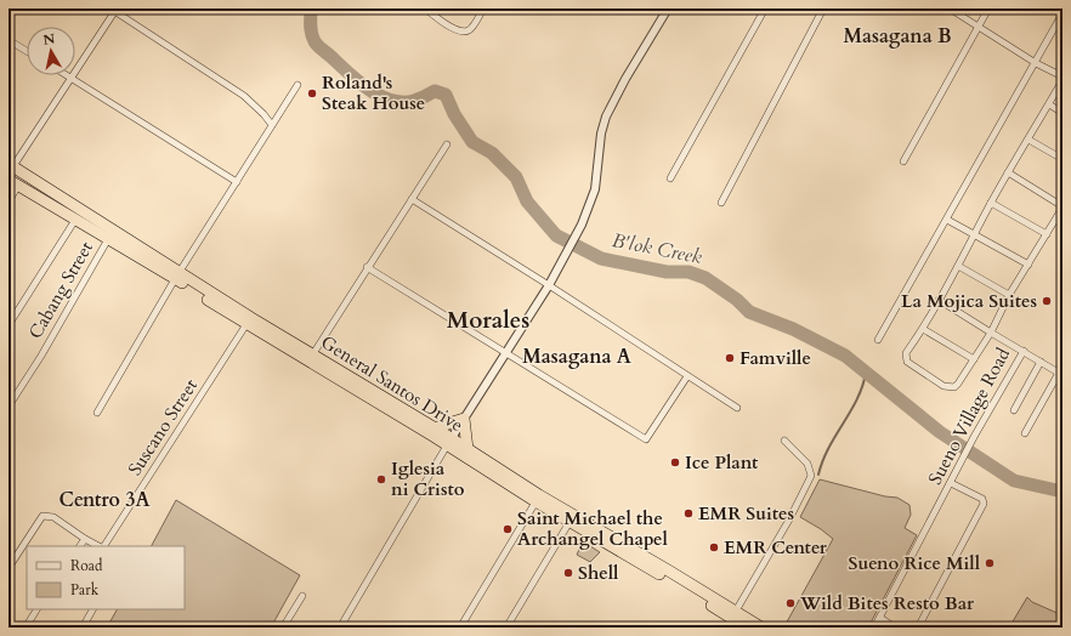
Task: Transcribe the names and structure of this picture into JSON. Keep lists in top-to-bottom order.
{
  "streets": {
    "highway": ["General Santos Drive"],
    "street": ["Cabang Street", "Sueno Village Road", "Suscano Street"]
  },
  "crossings": [
    ["Cabang Street", "General Santos Drive"],
    ["General Santos Drive", "Suscano Street"]
  ],
  "districts": [
    "Masagana B",
    "Morales",
    "Masagana A",
    "Centro 3A"
  ],
  "water": ["B'lok Creek"],
  "places": [
    "Roland's Steak House",
    "La Mojica Suites",
    "Famville",
    "Ice Plant",
    "Iglesia ni Cristo",
    "EMR Suites",
    "Saint Michael the Archangel Chapel",
    "EMR Center",
    "Sueno Rice Mill",
    "Shell",
    "Wild Bites Resto Bar"
  ],
  "legend": ["Road", "Park"],
  "north": "top"
}
